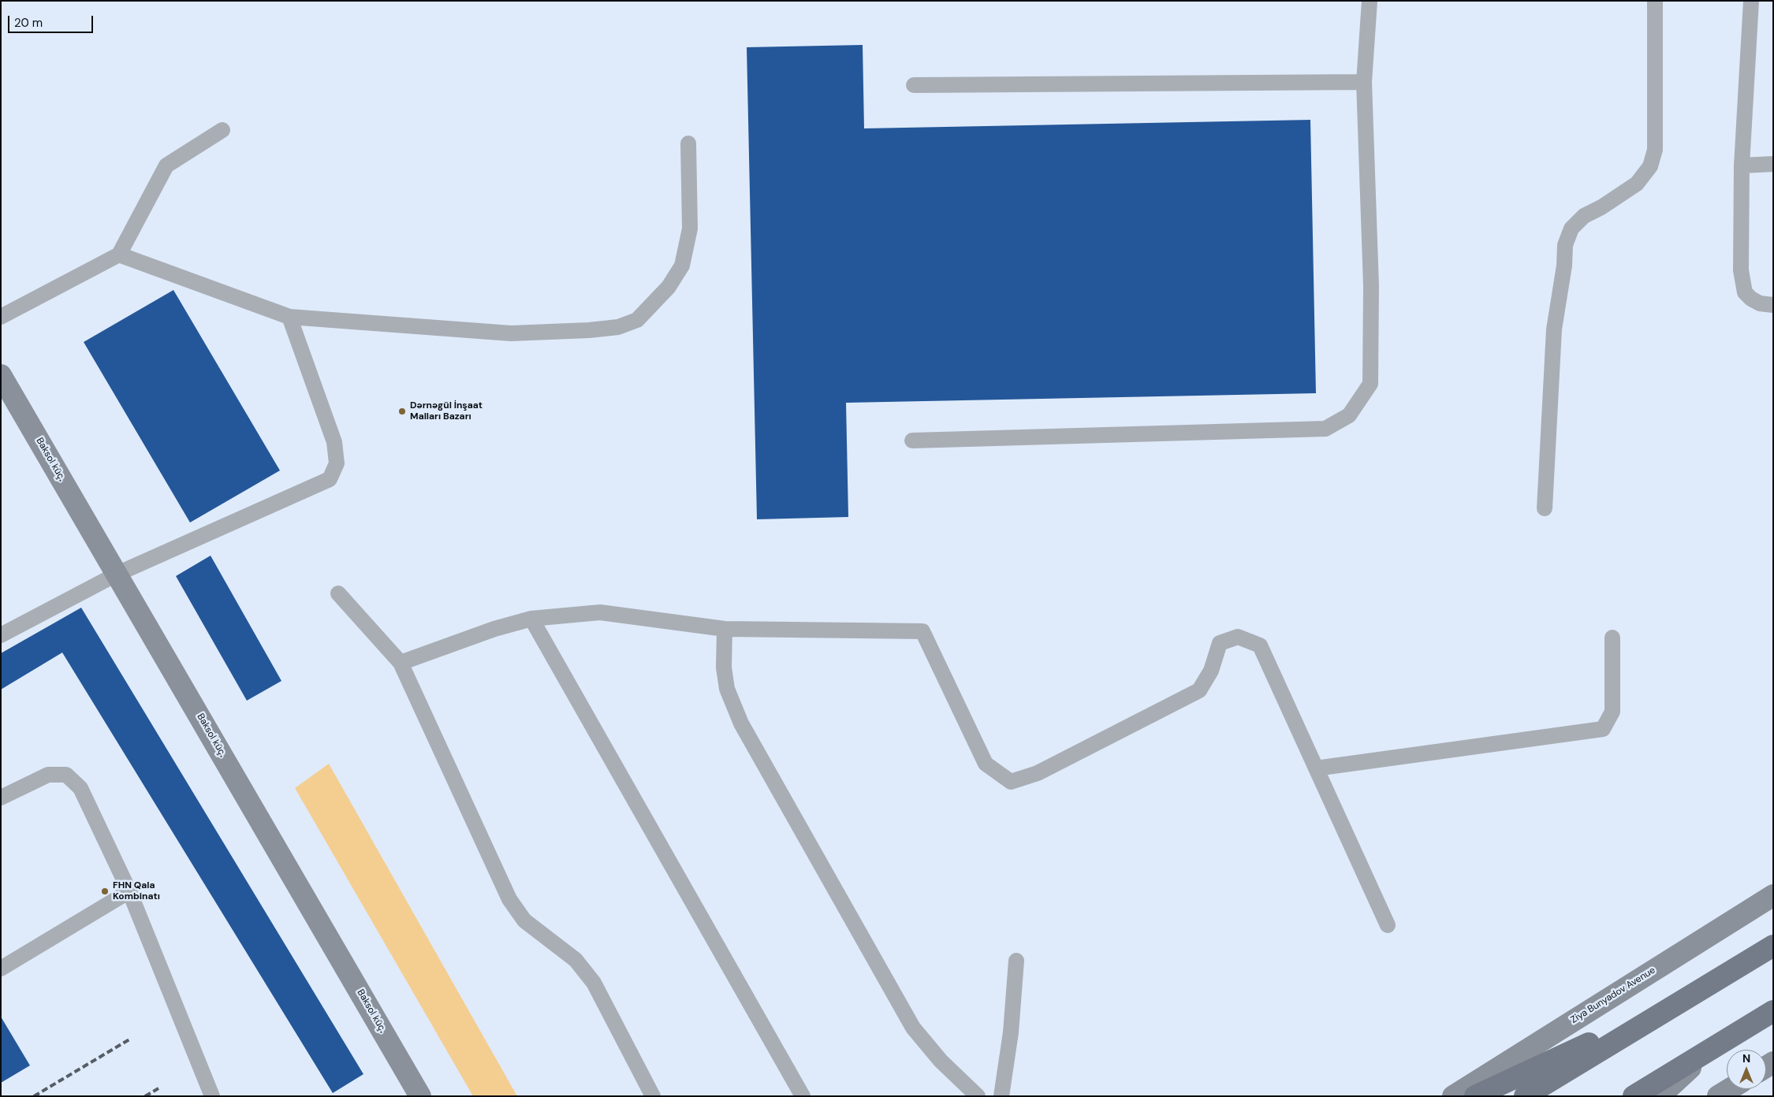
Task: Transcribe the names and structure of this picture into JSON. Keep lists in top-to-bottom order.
{
  "streets": {
    "main road": ["Baksol küç.", "Ziya Bunyadov Avenue"]
  },
  "places": ["Dərnəgül İnşaat Malları Bazarı", "FHN Qala Kombinatı"],
  "scale_bar": "20 m",
  "north": "top"
}
